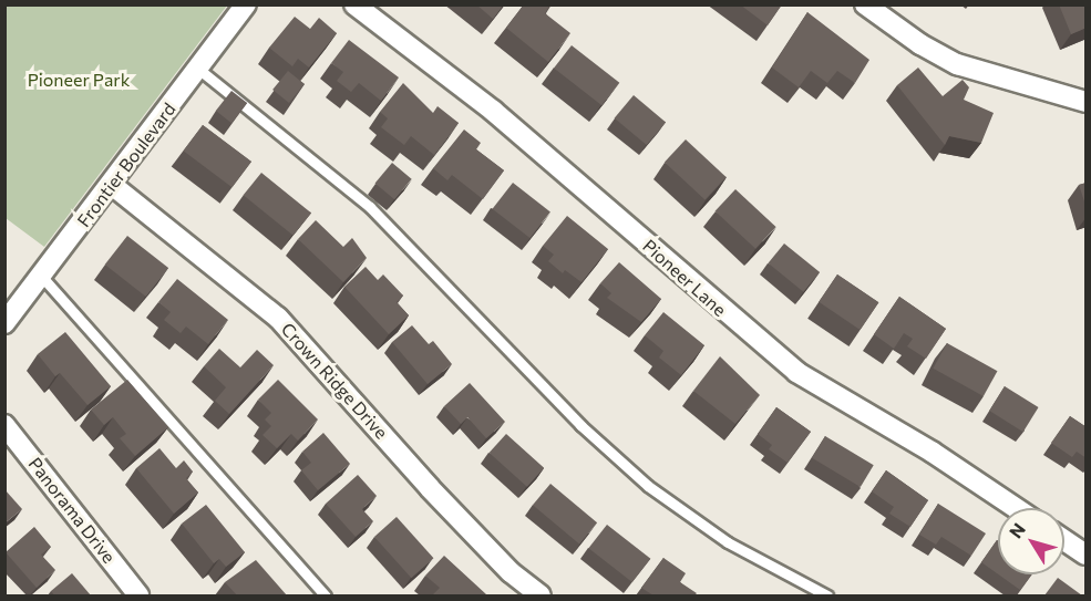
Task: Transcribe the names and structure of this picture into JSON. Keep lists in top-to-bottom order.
{
  "streets": {
    "street": [
      "Frontier Boulevard",
      "Pioneer Lane",
      "Crown Ridge Drive",
      "Panorama Drive"
    ]
  },
  "crossings": [
    ["Frontier Boulevard", "Crown Ridge Drive"]
  ],
  "parks": ["Pioneer Park"],
  "north": "top left"
}
